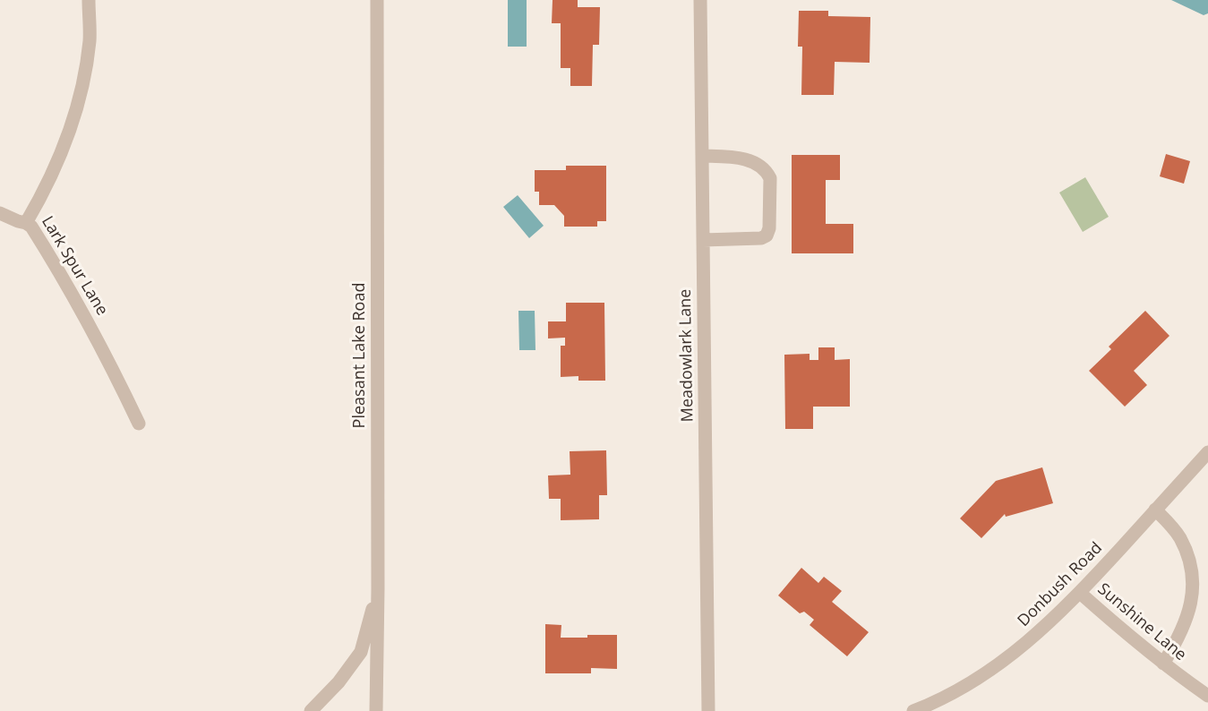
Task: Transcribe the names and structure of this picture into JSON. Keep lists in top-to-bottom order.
{
  "streets": {
    "street": [
      "Lark Spur Lane",
      "Pleasant Lake Road",
      "Meadowlark Lane",
      "Donbush Road",
      "Sunshine Lane"
    ]
  },
  "crossings": [
    ["Donbush Road", "Sunshine Lane"]
  ]
}
